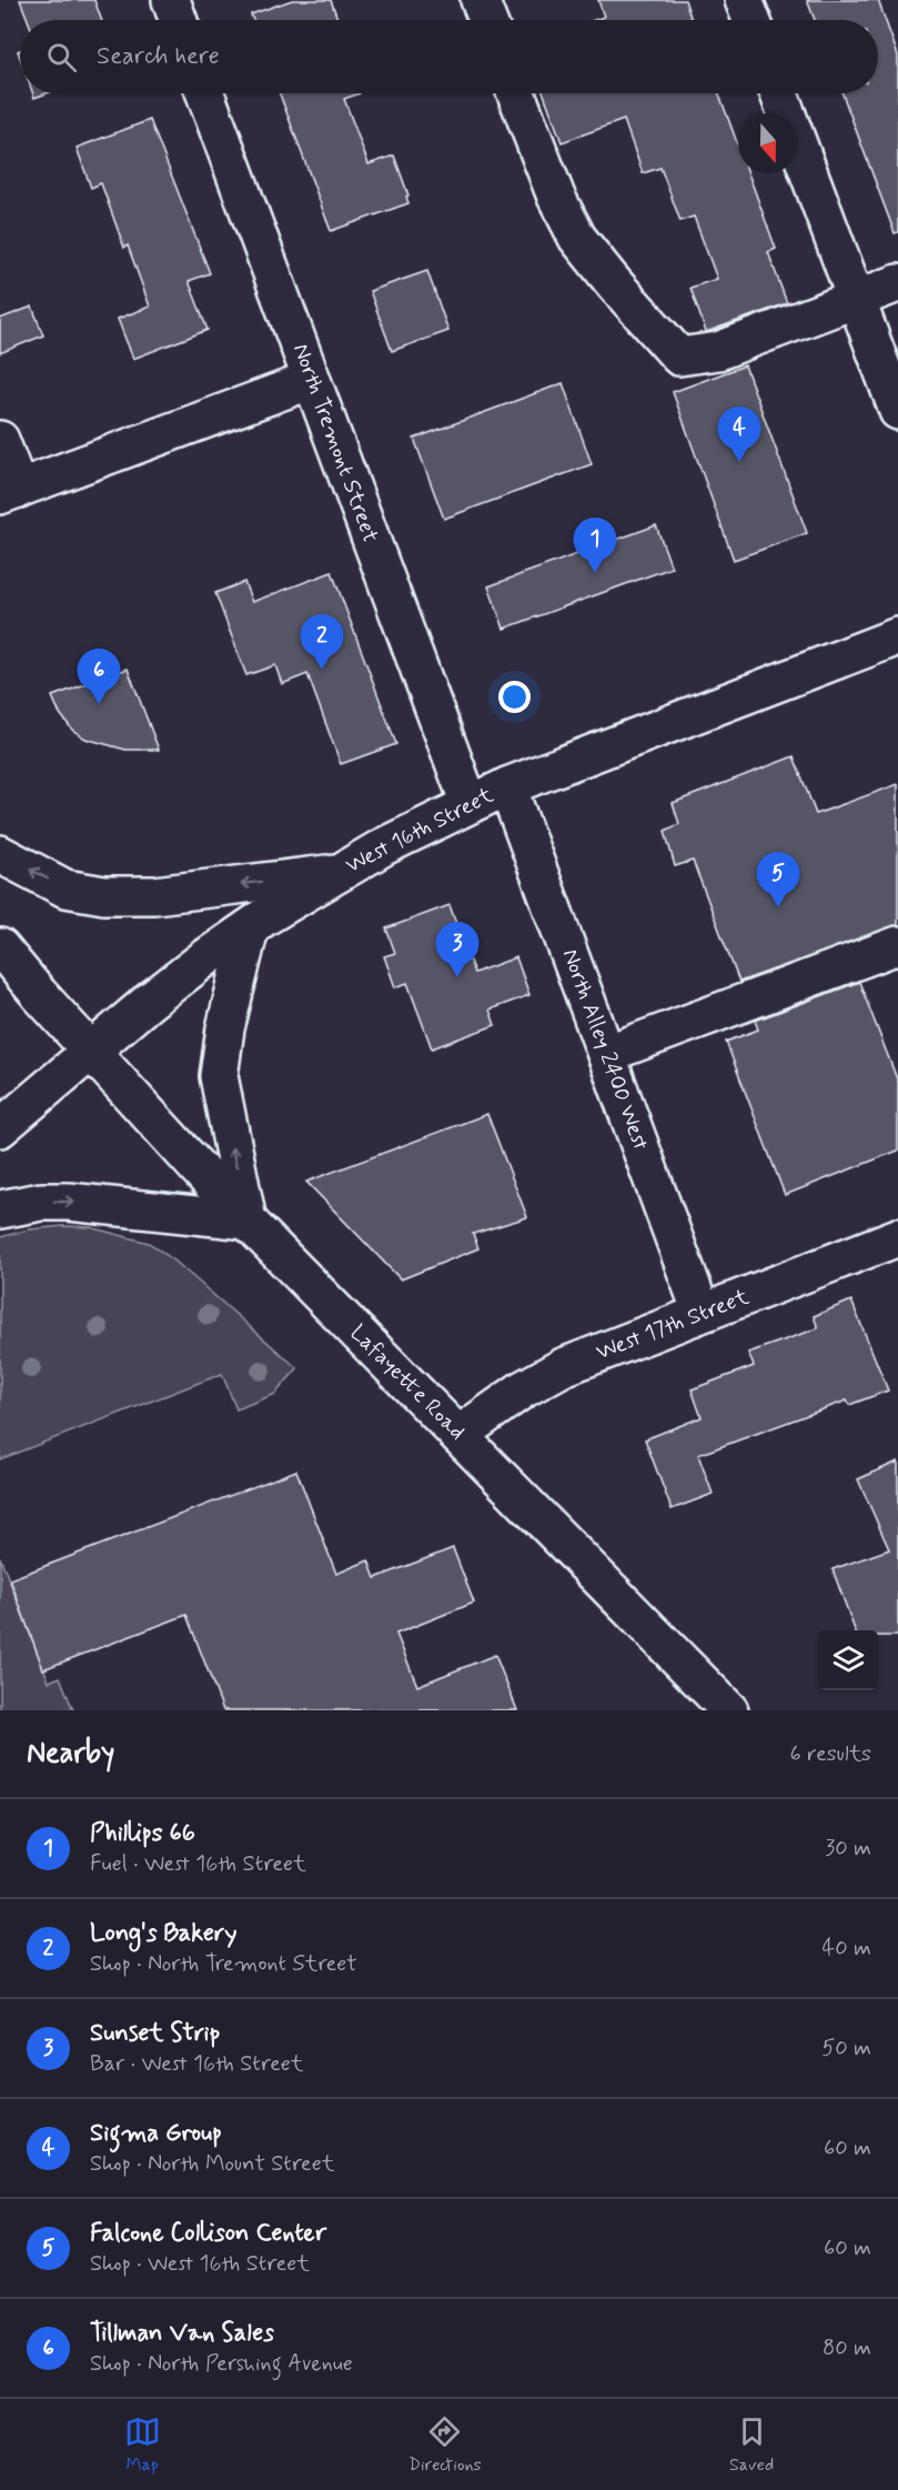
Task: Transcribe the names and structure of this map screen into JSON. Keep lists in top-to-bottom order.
{
  "streets": {
    "main road": [
      "North Tremont Street",
      "West 16th Street",
      "North Alley 2400 West",
      "West 17th Street",
      "Lafayette Road"
    ]
  },
  "crossings": [
    ["North Tremont Street", "West 16th Street"],
    ["West 16th Street", "North Alley 2400 West"],
    ["West 16th Street", "Lafayette Road"],
    ["North Alley 2400 West", "West 17th Street"],
    ["West 17th Street", "Lafayette Road"]
  ],
  "north": "bottom",
  "page": {
    "search": "Search here",
    "pins": [
      "4",
      "1",
      "2",
      "6",
      "5",
      "3"
    ],
    "heading": ["Nearby", "6 results"],
    "list": [
      {
        "mark": "1",
        "name": "Phillips 66",
        "note": "Fuel · West 16th Street",
        "value": "30 m"
      },
      {
        "mark": "2",
        "name": "Long's Bakery",
        "note": "Shop · North Tremont Street",
        "value": "40 m"
      },
      {
        "mark": "3",
        "name": "Sunset Strip",
        "note": "Bar · West 16th Street",
        "value": "50 m"
      },
      {
        "mark": "4",
        "name": "Sigma Group",
        "note": "Shop · North Mount Street",
        "value": "60 m"
      },
      {
        "mark": "5",
        "name": "Falcone Collison Center",
        "note": "Shop · West 16th Street",
        "value": "60 m"
      },
      {
        "mark": "6",
        "name": "Tillman Van Sales",
        "note": "Shop · North Pershing Avenue",
        "value": "80 m"
      }
    ],
    "nav": ["Map", "Directions", "Saved"]
  }
}
